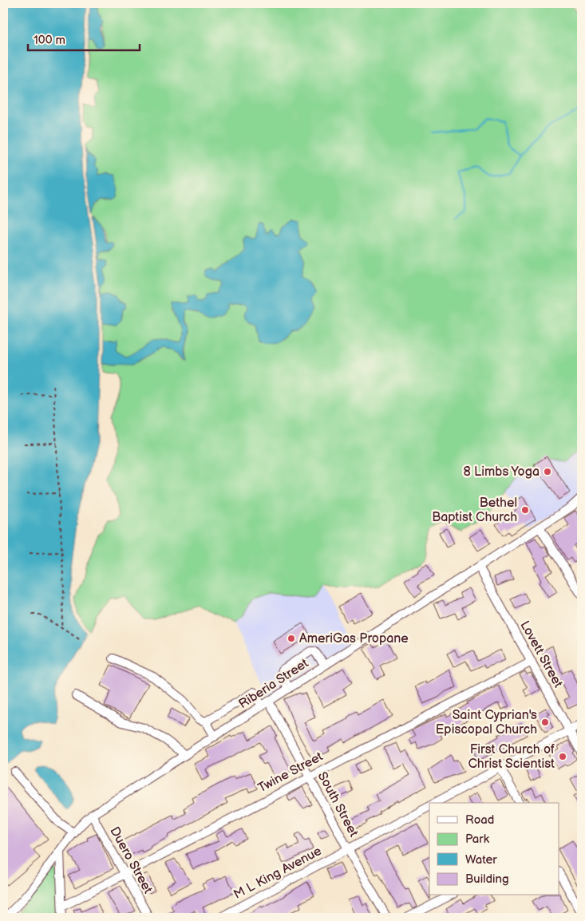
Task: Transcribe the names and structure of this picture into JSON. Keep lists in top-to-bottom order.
{
  "streets": {
    "street": [
      "Lovett Street",
      "Riberia Street",
      "Twine Street",
      "South Street",
      "Duero Street",
      "M L King Avenue"
    ]
  },
  "crossings": [
    ["Lovett Street", "Riberia Street"],
    ["Lovett Street", "Twine Street"],
    ["Lovett Street", "M L King Avenue"],
    ["Riberia Street", "South Street"],
    ["Riberia Street", "Duero Street"],
    ["Twine Street", "South Street"],
    ["Twine Street", "Duero Street"],
    ["South Street", "M L King Avenue"]
  ],
  "places": [
    "8 Limbs Yoga",
    "Bethel Baptist Church",
    "AmeriGas Propane",
    "Saint Cyprian's Episcopal Church",
    "First Church of Christ Scientist"
  ],
  "legend": [
    "Road",
    "Park",
    "Water",
    "Building"
  ],
  "scale_bar": "100 m"
}
